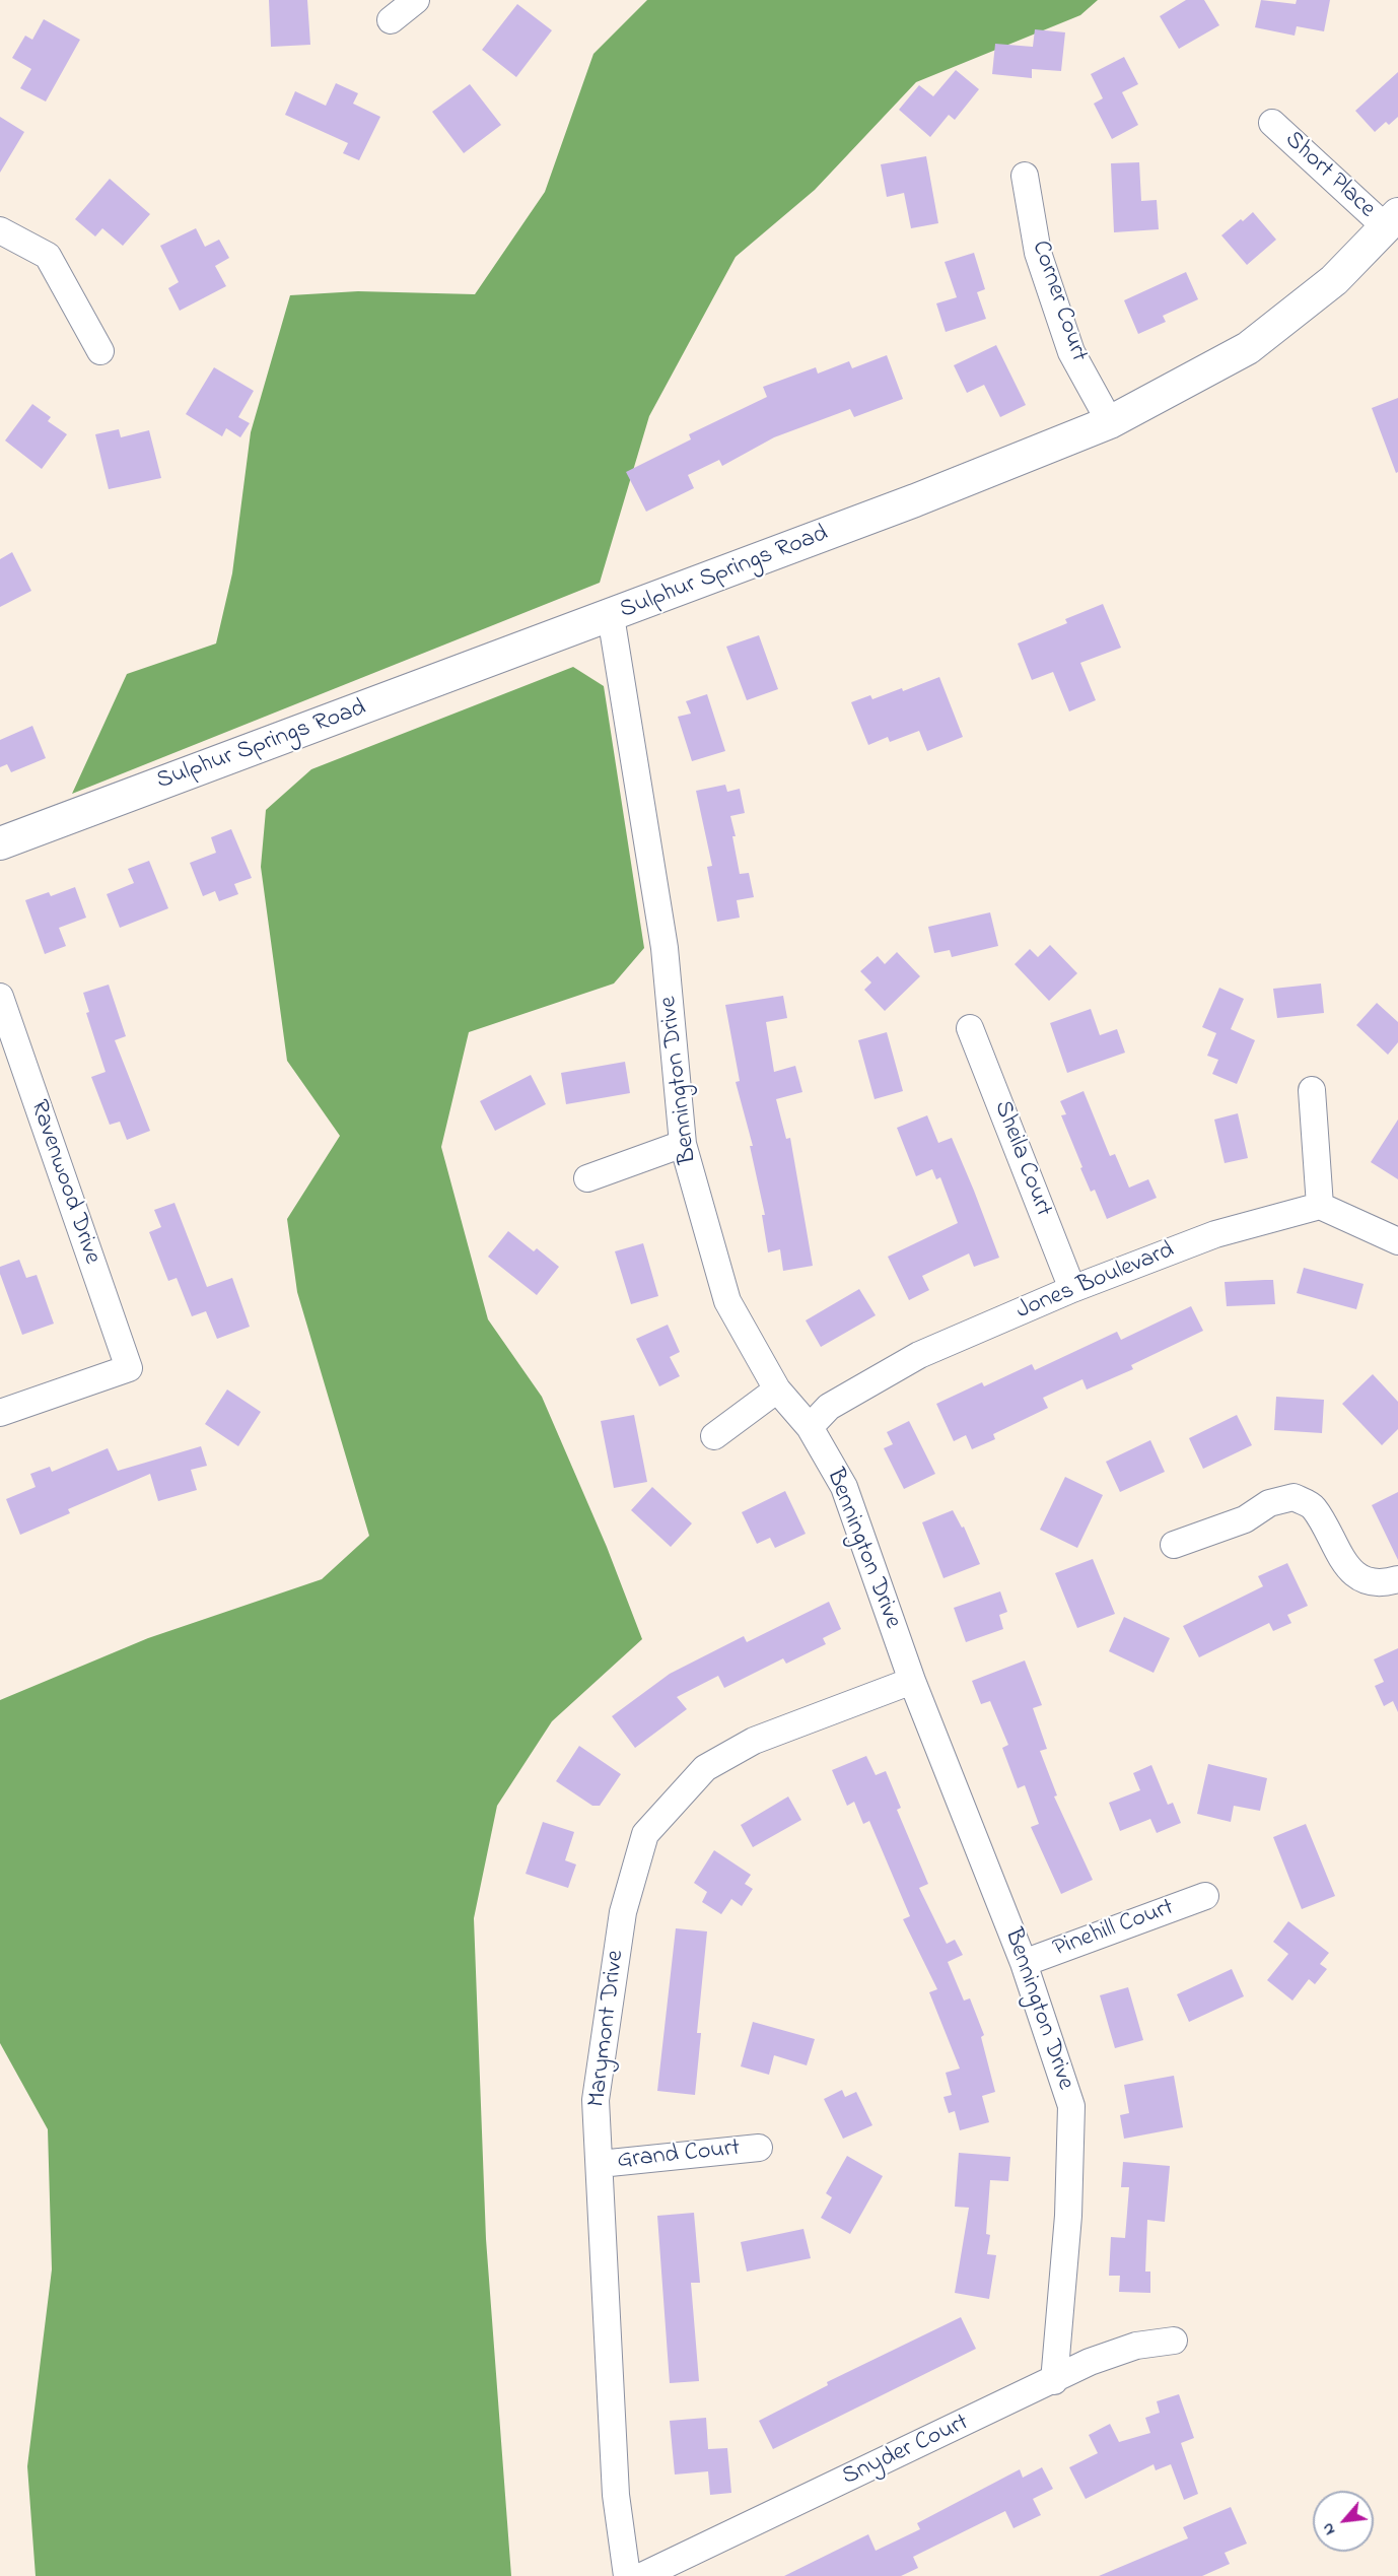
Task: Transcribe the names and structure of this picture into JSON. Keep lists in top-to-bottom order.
{
  "streets": {
    "street": [
      "Short Place",
      "Corner Court",
      "Sulphur Springs Road",
      "Bennington Drive",
      "Sheila Court",
      "Ravenwood Drive",
      "Jones Boulevard",
      "Pinehill Court",
      "Marymont Drive",
      "Grand Court",
      "Snyder Court"
    ]
  },
  "crossings": [
    ["Short Place", "Sulphur Springs Road"],
    ["Corner Court", "Sulphur Springs Road"],
    ["Sulphur Springs Road", "Bennington Drive"],
    ["Bennington Drive", "Jones Boulevard"],
    ["Bennington Drive", "Pinehill Court"],
    ["Bennington Drive", "Marymont Drive"],
    ["Bennington Drive", "Snyder Court"],
    ["Sheila Court", "Jones Boulevard"],
    ["Marymont Drive", "Grand Court"]
  ],
  "north": "bottom left"
}
